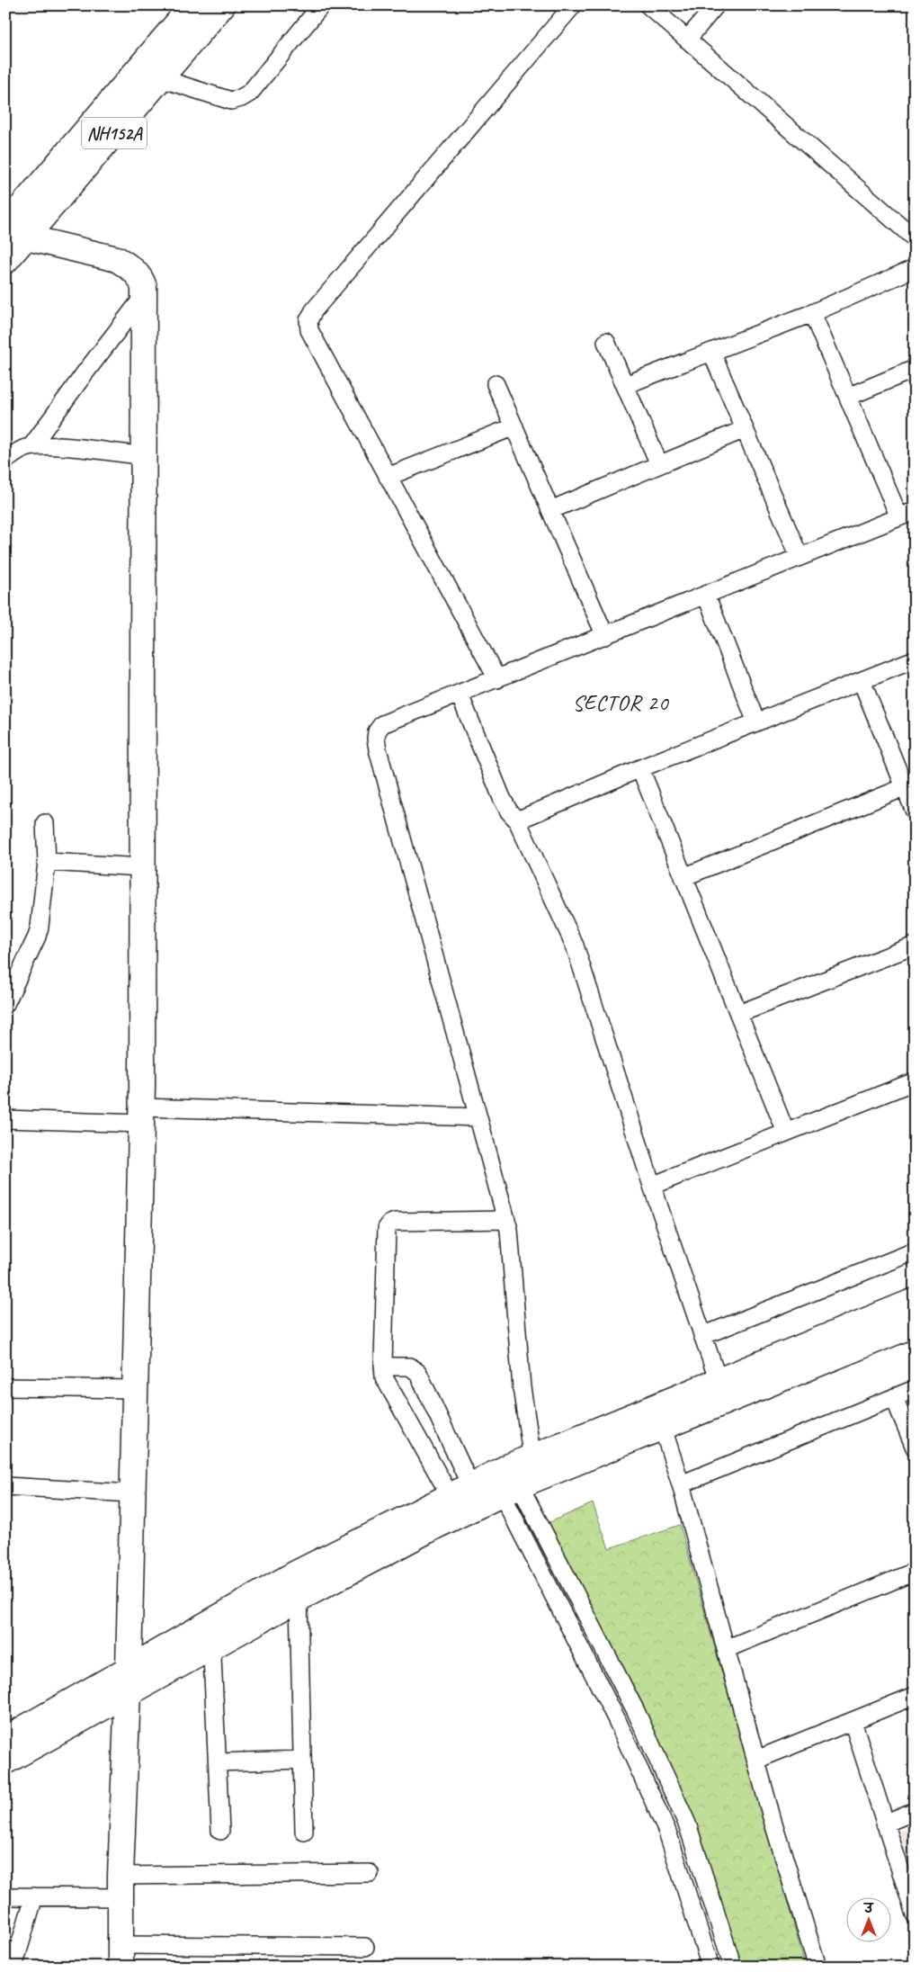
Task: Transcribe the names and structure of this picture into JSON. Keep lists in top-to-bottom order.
{
  "streets": {
    "main road": ["NH152A"]
  },
  "districts": ["SECTOR 20"],
  "north": "top"
}
